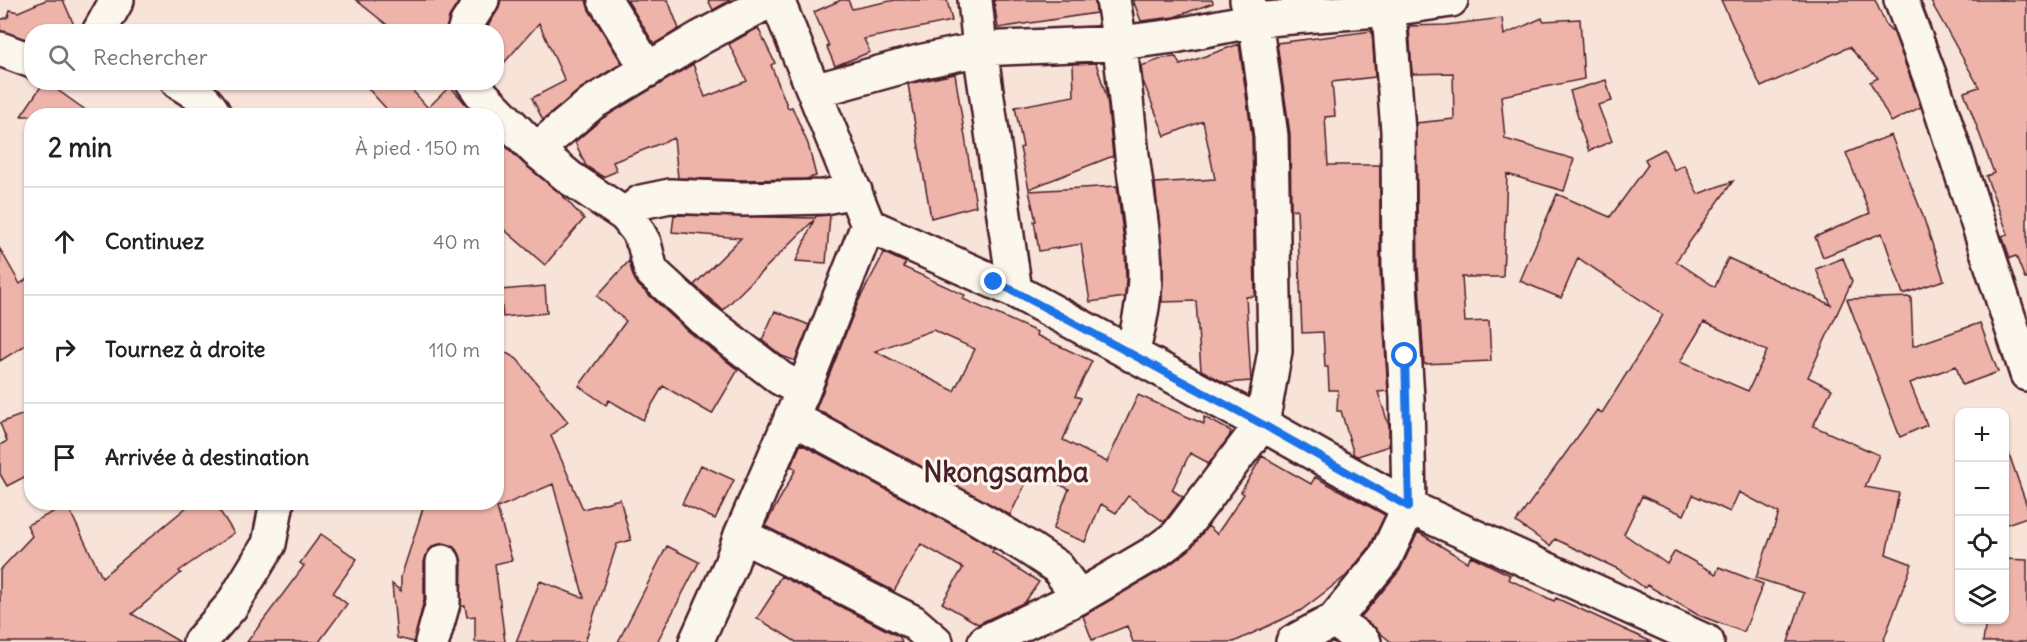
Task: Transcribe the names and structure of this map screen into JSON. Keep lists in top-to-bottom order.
{
  "districts": ["Nkongsamba"],
  "page": {
    "search": "Rechercher",
    "heading": ["2 min", "À pied · 150 m"],
    "list": [
      ["Continuez", "40 m"],
      ["Tournez à droite", "110 m"],
      "Arrivée à destination"
    ],
    "map_buttons": ["+", "−"]
  }
}
